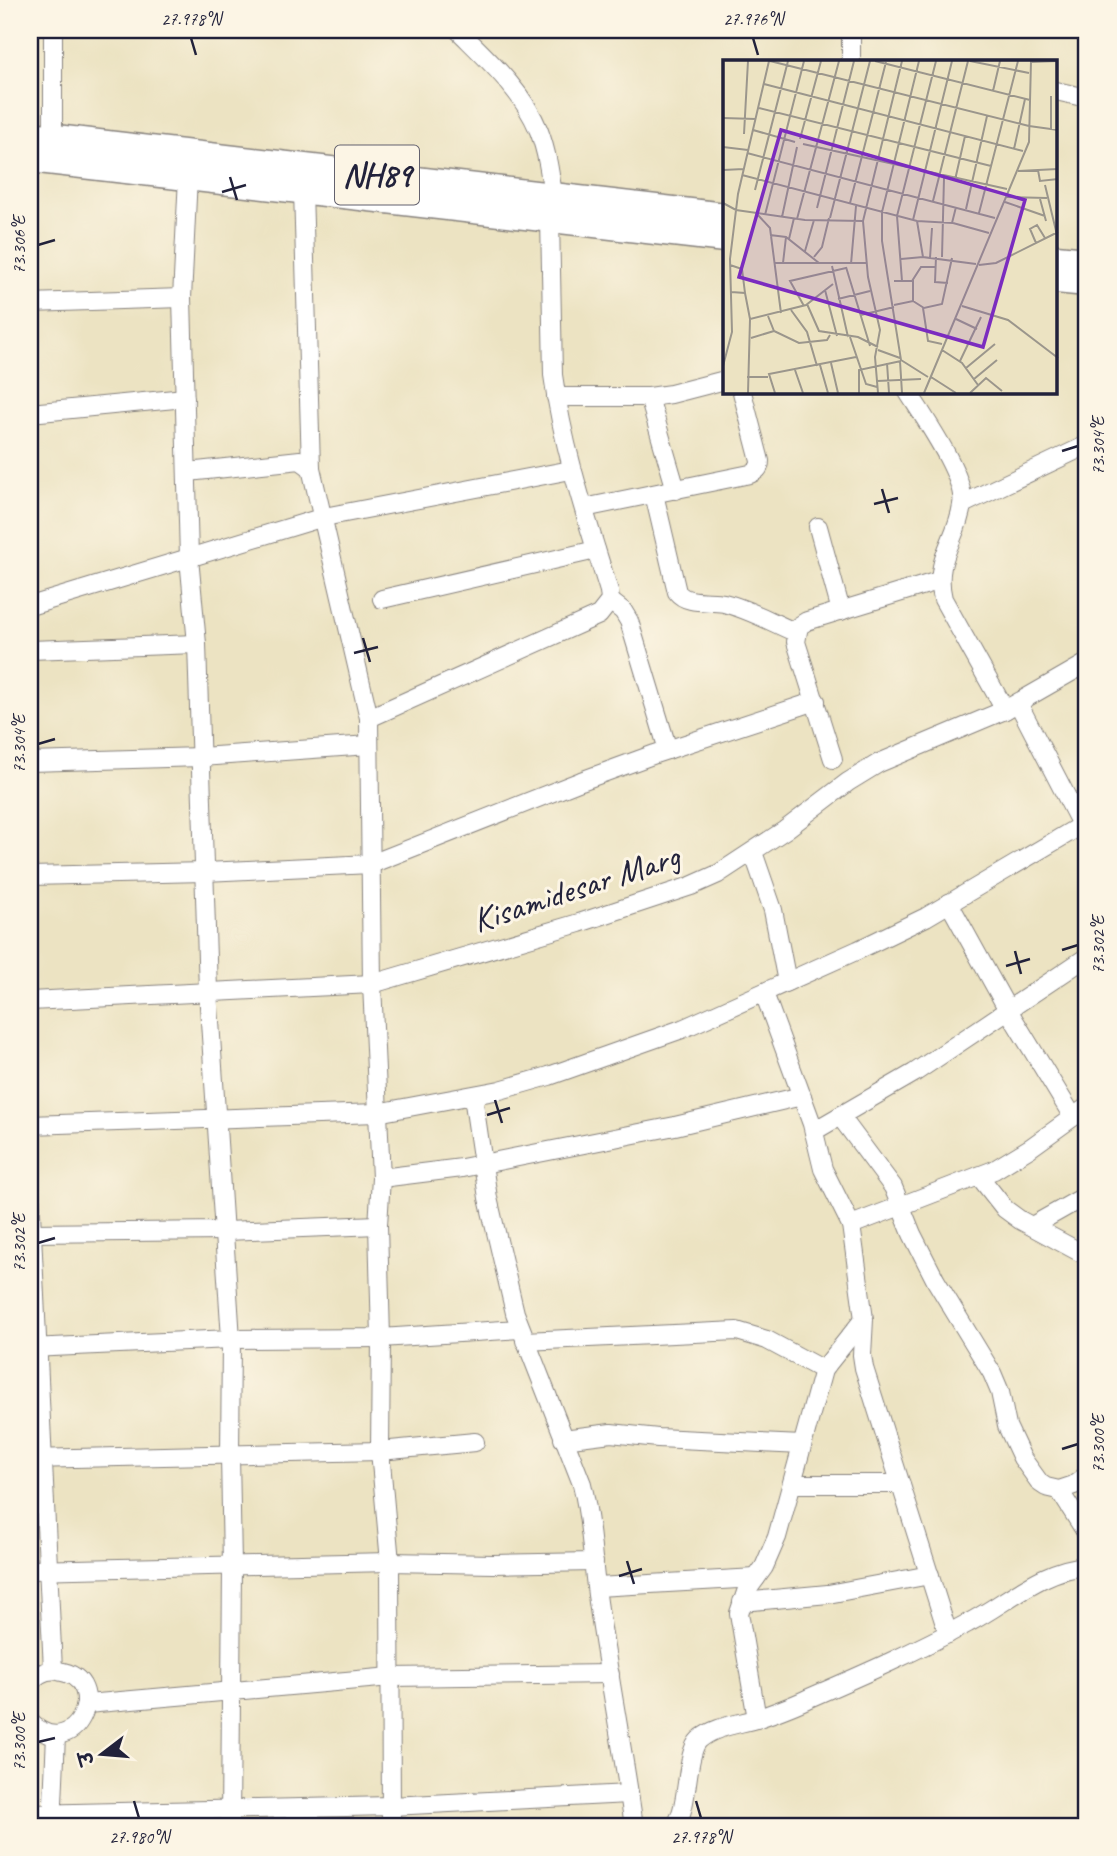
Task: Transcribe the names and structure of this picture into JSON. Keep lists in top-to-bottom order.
{
  "streets": {
    "main road": ["NH89"],
    "street": ["Kisamidesar Marg"]
  },
  "north": "left",
  "coordinates": [
    "27.978°N",
    "27.976°N",
    "73.306°E",
    "73.304°E",
    "73.302°E",
    "73.300°E",
    "27.980°N"
  ]
}
